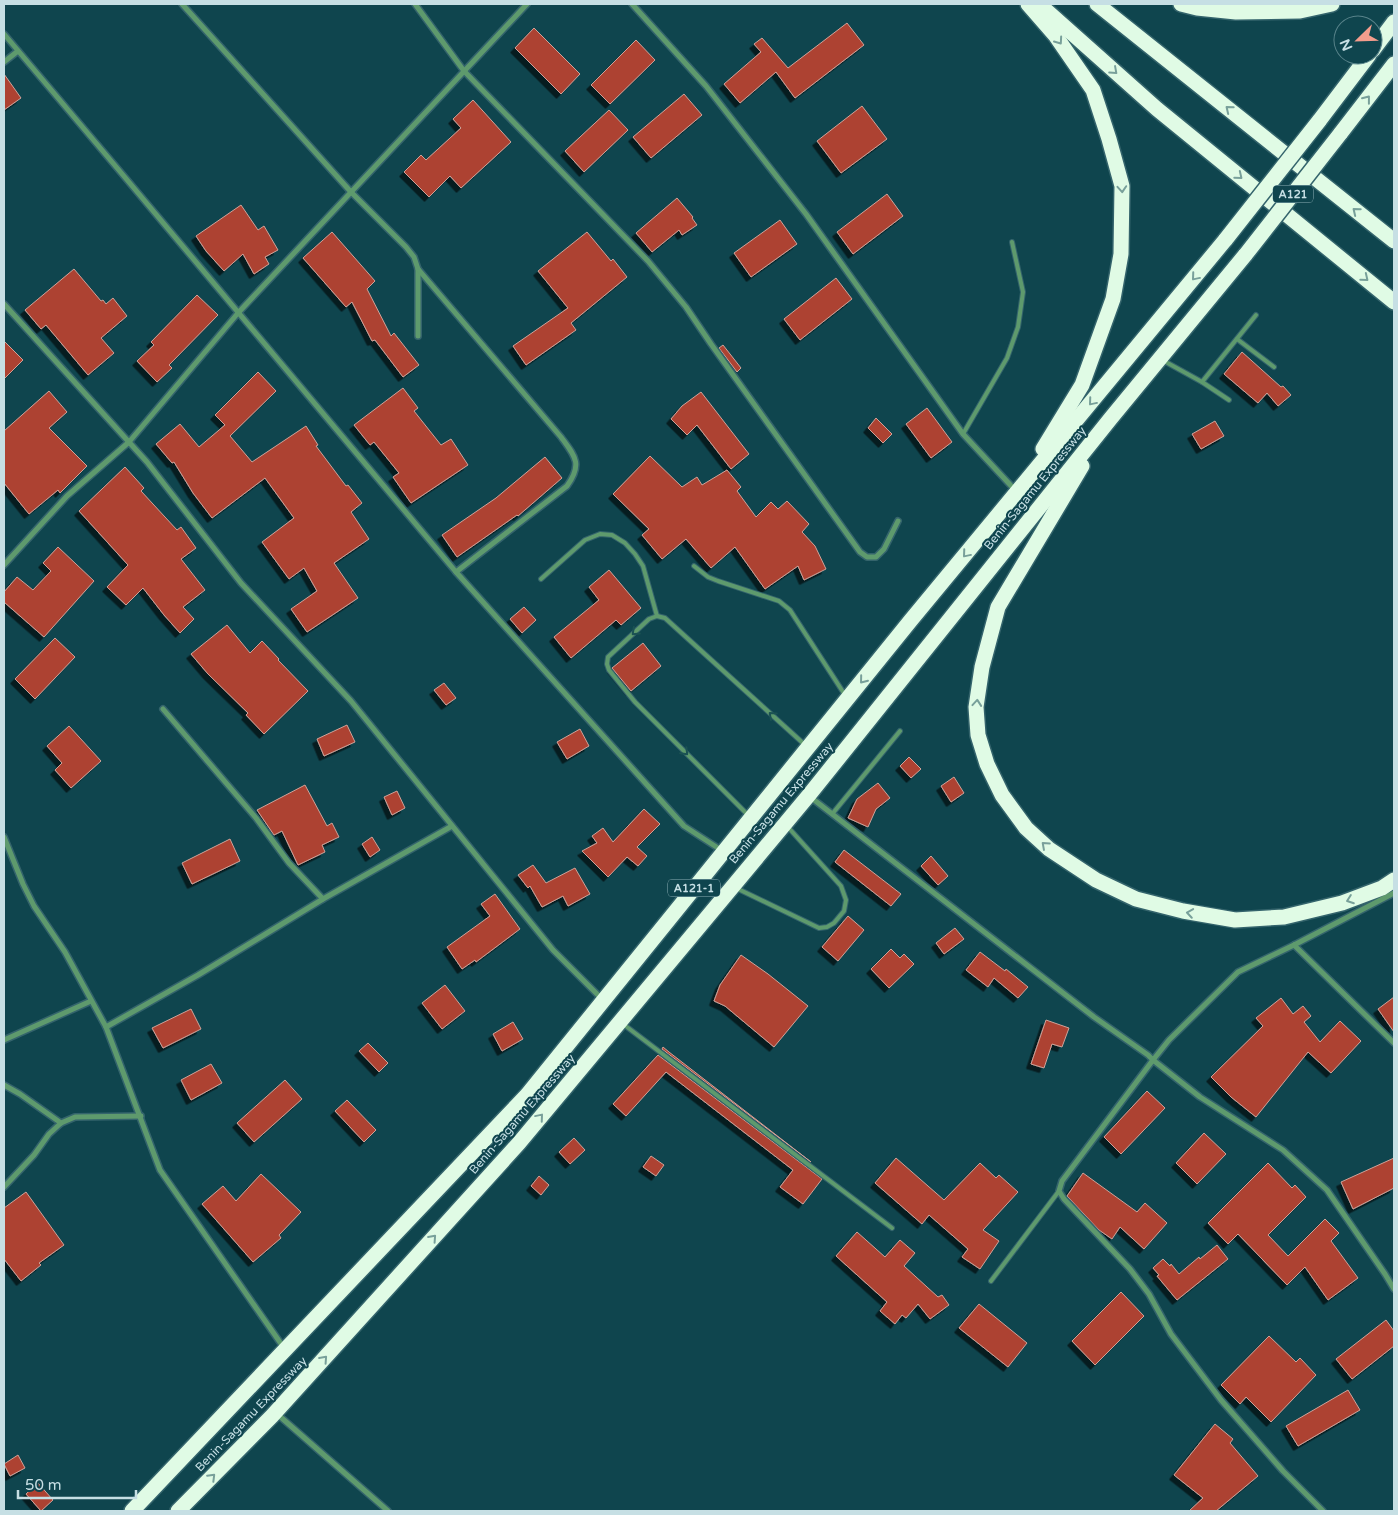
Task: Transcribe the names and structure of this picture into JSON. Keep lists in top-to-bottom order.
{
  "streets": {
    "highway": ["A121", "Benin-Sagamu Expressway", "A121-1"]
  },
  "crossings": [
    ["A121", "A121-1"]
  ],
  "scale_bar": "50 m",
  "north": "bottom left"
}
